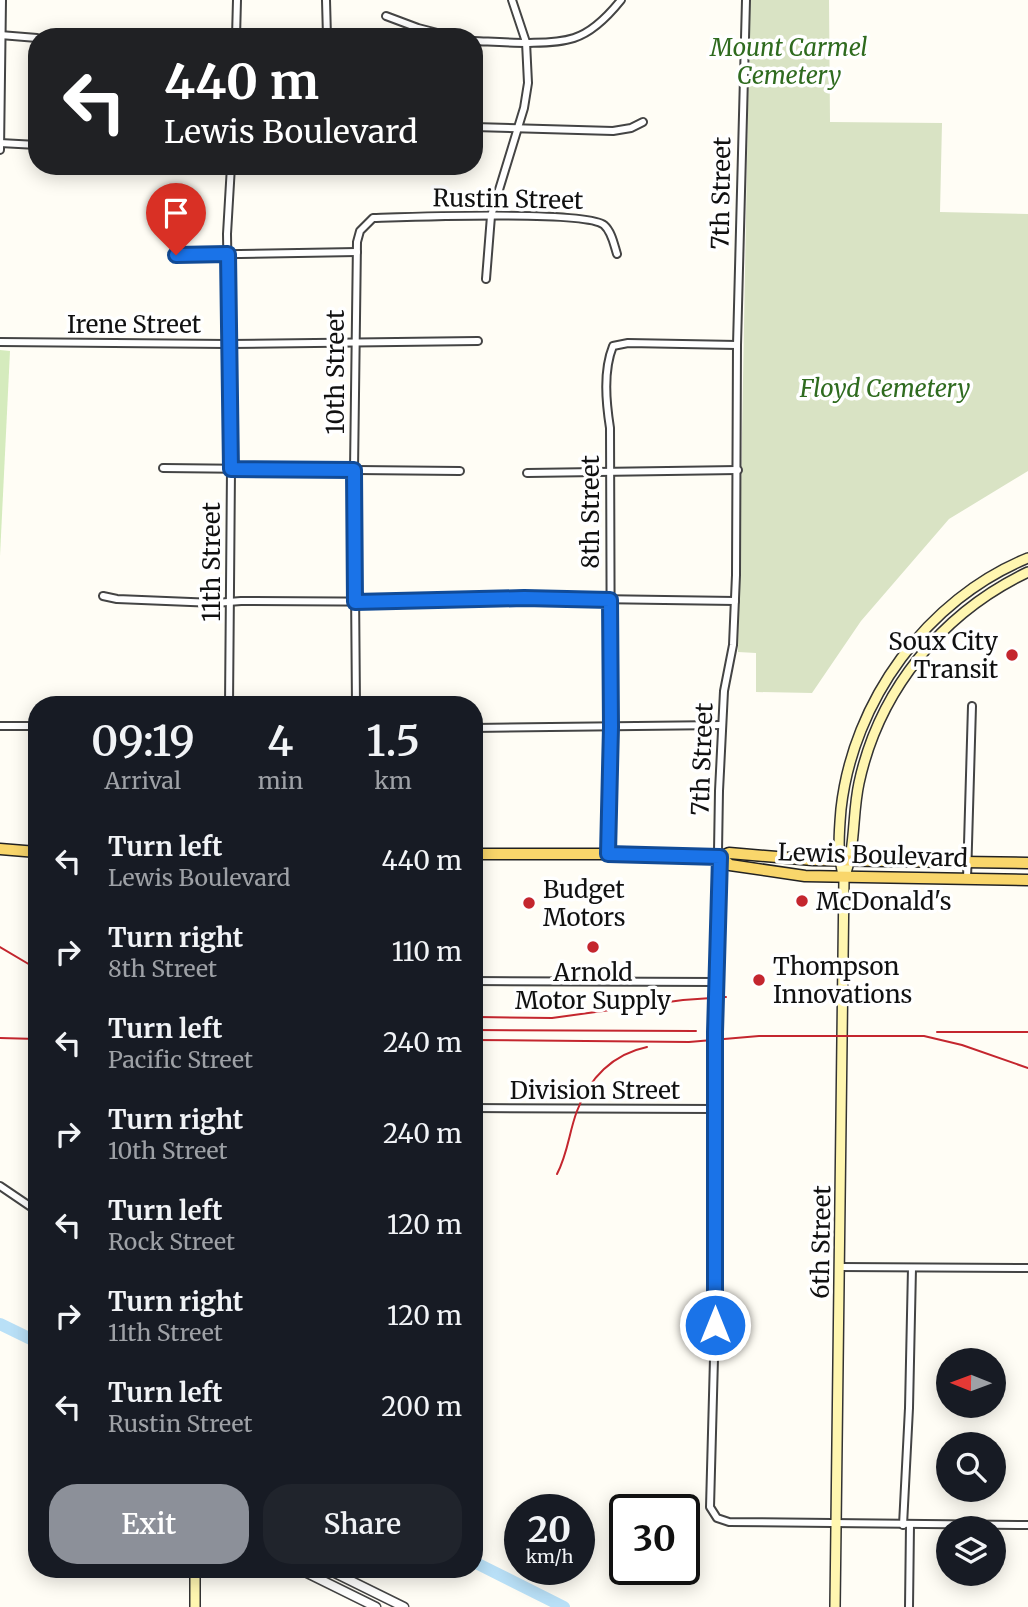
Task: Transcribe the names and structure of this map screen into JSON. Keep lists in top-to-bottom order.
{
  "streets": {
    "main road": ["Lewis Boulevard", "6th Street"],
    "street": [
      "7th Street",
      "Rustin Street",
      "Irene Street",
      "10th Street",
      "8th Street",
      "11th Street",
      "Division Street"
    ]
  },
  "crossings": [
    ["7th Street", "8th Street"],
    ["7th Street", "Lewis Boulevard"],
    ["7th Street", "Division Street"],
    ["7th Street", "6th Street"],
    ["Rustin Street", "10th Street"],
    ["Irene Street", "10th Street"],
    ["Irene Street", "11th Street"],
    ["8th Street", "Lewis Boulevard"],
    ["Lewis Boulevard", "6th Street"]
  ],
  "parks": ["Mount Carmel Cemetery", "Floyd Cemetery"],
  "places": [
    "Soux City Transit",
    "McDonald's",
    "Budget Motors",
    "Arnold Motor Supply",
    "Thompson Innovations"
  ],
  "north": "left",
  "page": {
    "turn": ["440 m", "Lewis Boulevard"],
    "eta": [
      "09:19",
      "Arrival",
      "4",
      "min",
      "1.5",
      "km"
    ],
    "list": [
      {
        "name": "Turn left",
        "note": "Lewis Boulevard",
        "value": "440 m"
      },
      {
        "name": "Turn right",
        "note": "8th Street",
        "value": "110 m"
      },
      {
        "name": "Turn left",
        "note": "Pacific Street",
        "value": "240 m"
      },
      {
        "name": "Turn right",
        "note": "10th Street",
        "value": "240 m"
      },
      {
        "name": "Turn left",
        "note": "Rock Street",
        "value": "120 m"
      },
      {
        "name": "Turn right",
        "note": "11th Street",
        "value": "120 m"
      },
      {
        "name": "Turn left",
        "note": "Rustin Street",
        "value": "200 m"
      }
    ],
    "buttons": ["Exit", "Share"],
    "speed": "20 km/h",
    "limit": "30"
  }
}
